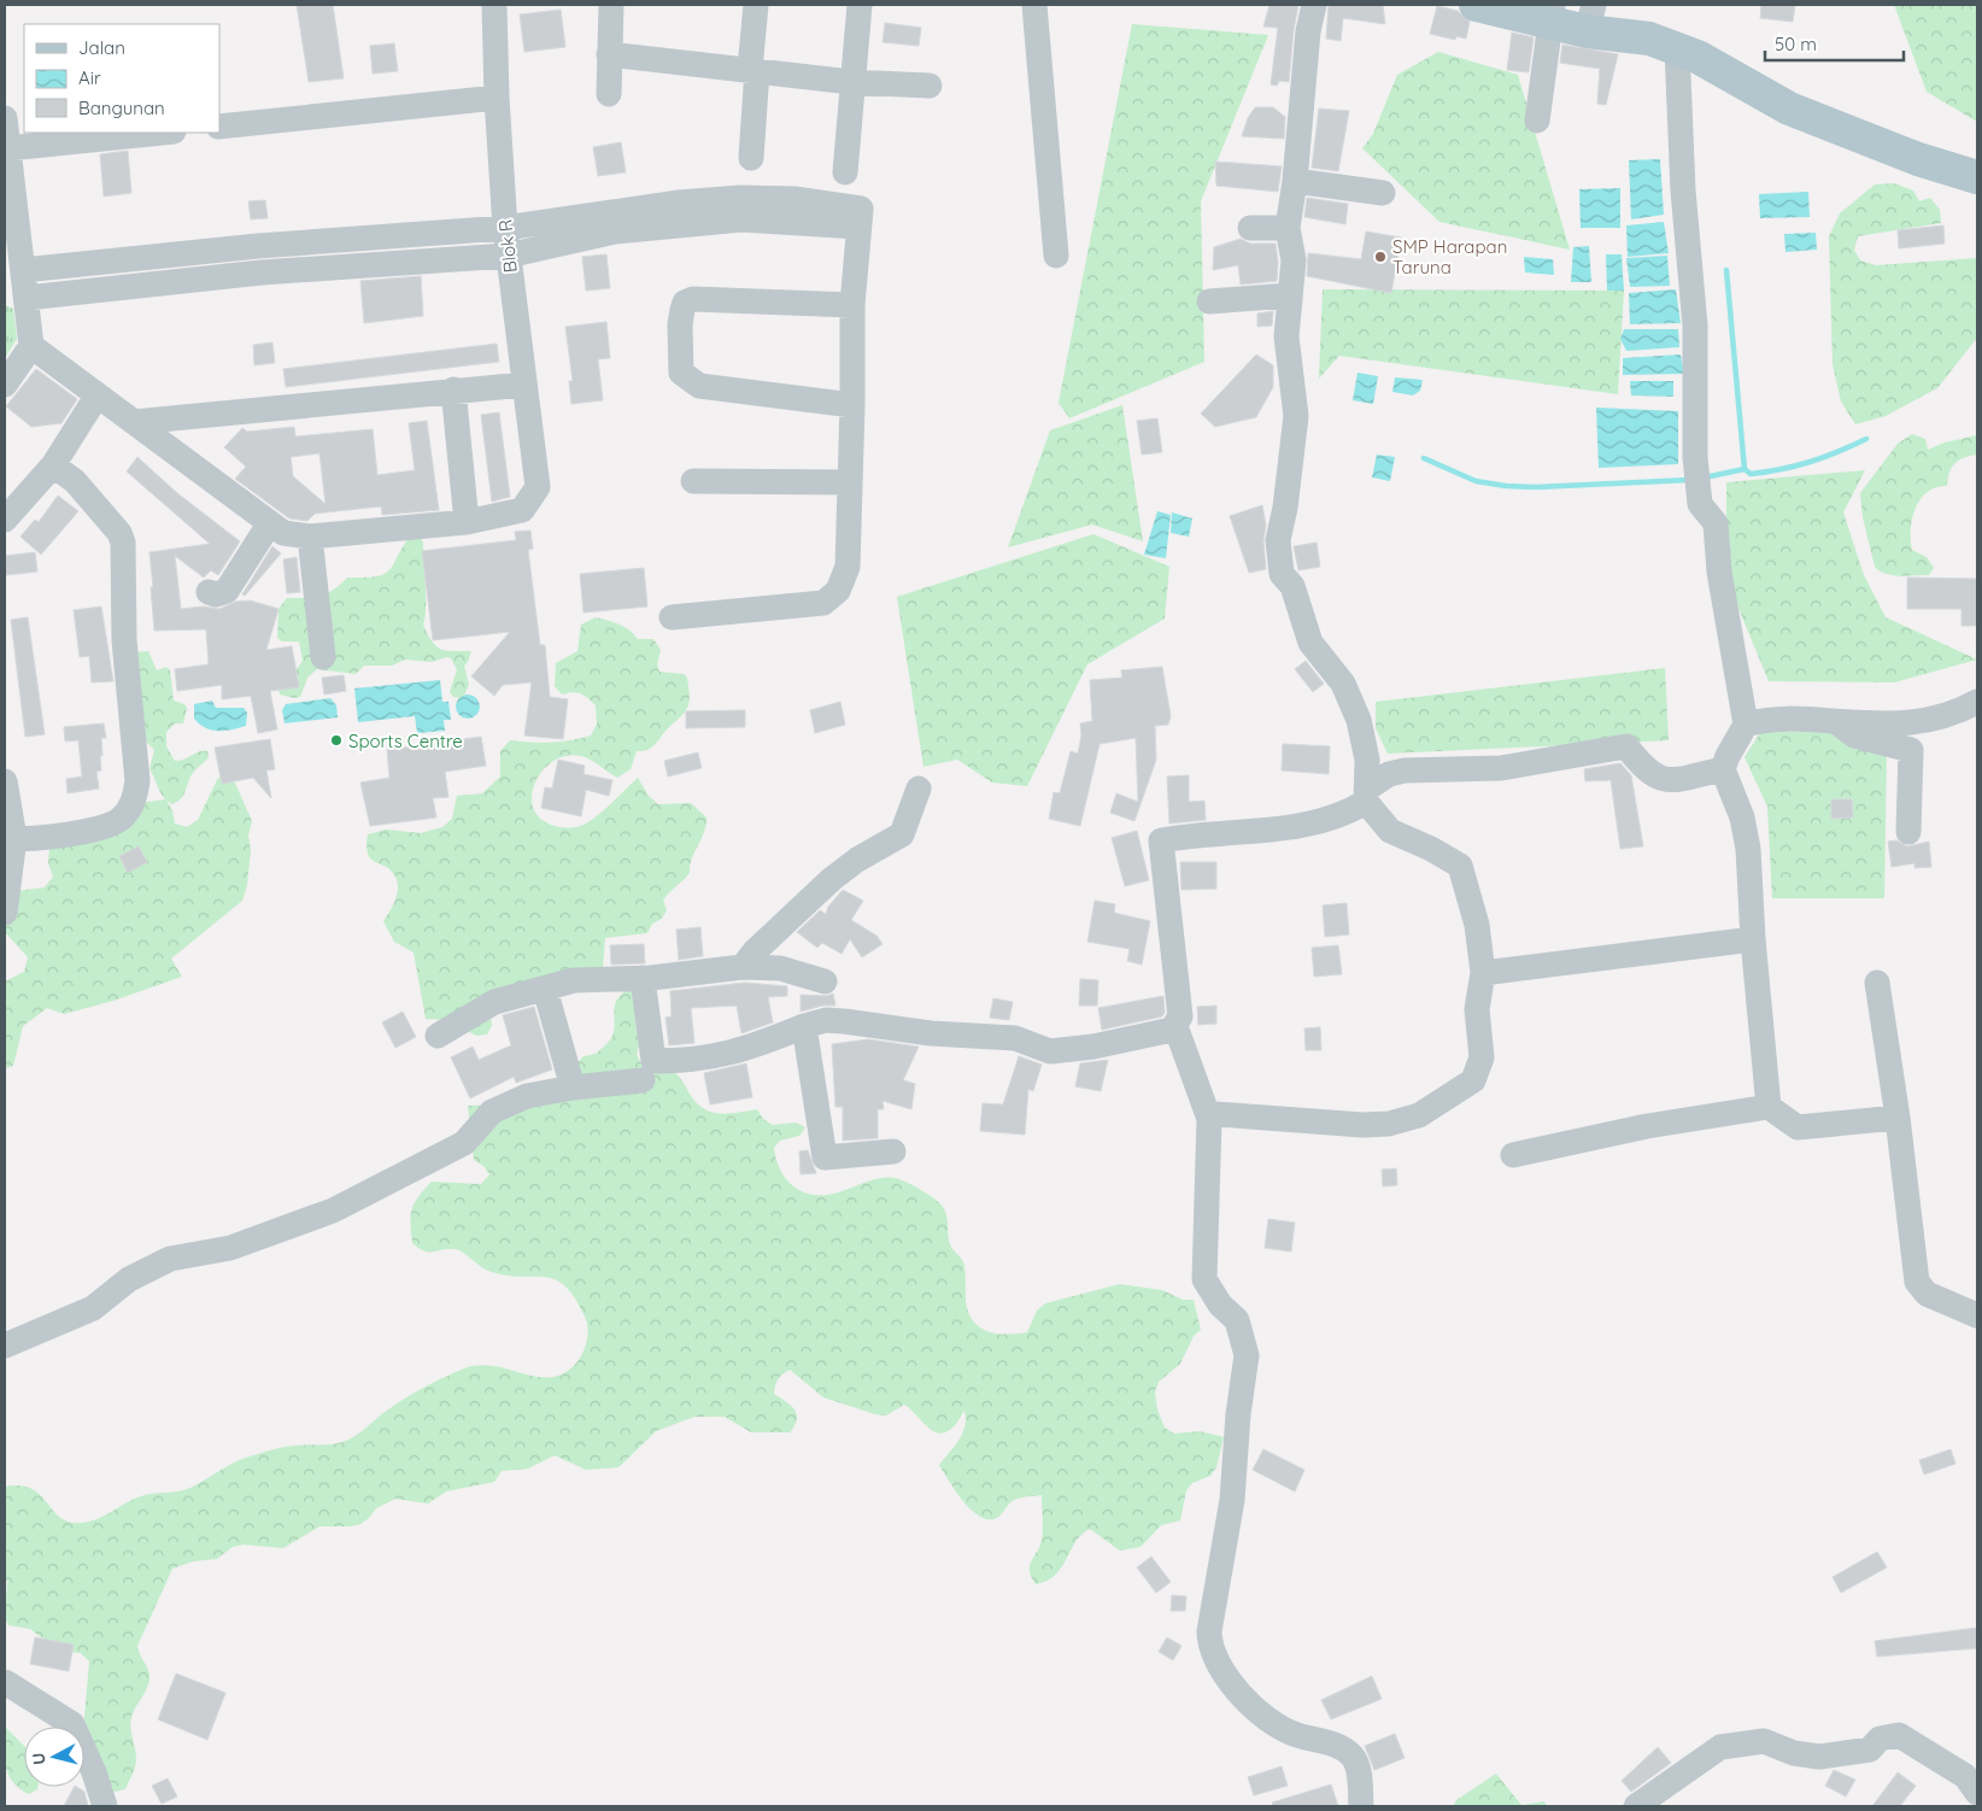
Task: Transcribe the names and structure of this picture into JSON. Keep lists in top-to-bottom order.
{
  "streets": {
    "street": ["Blok R"]
  },
  "places": ["SMP Harapan Taruna", "Sports Centre"],
  "legend": ["Jalan", "Air", "Bangunan"],
  "scale_bar": "50 m",
  "north": "left"
}
